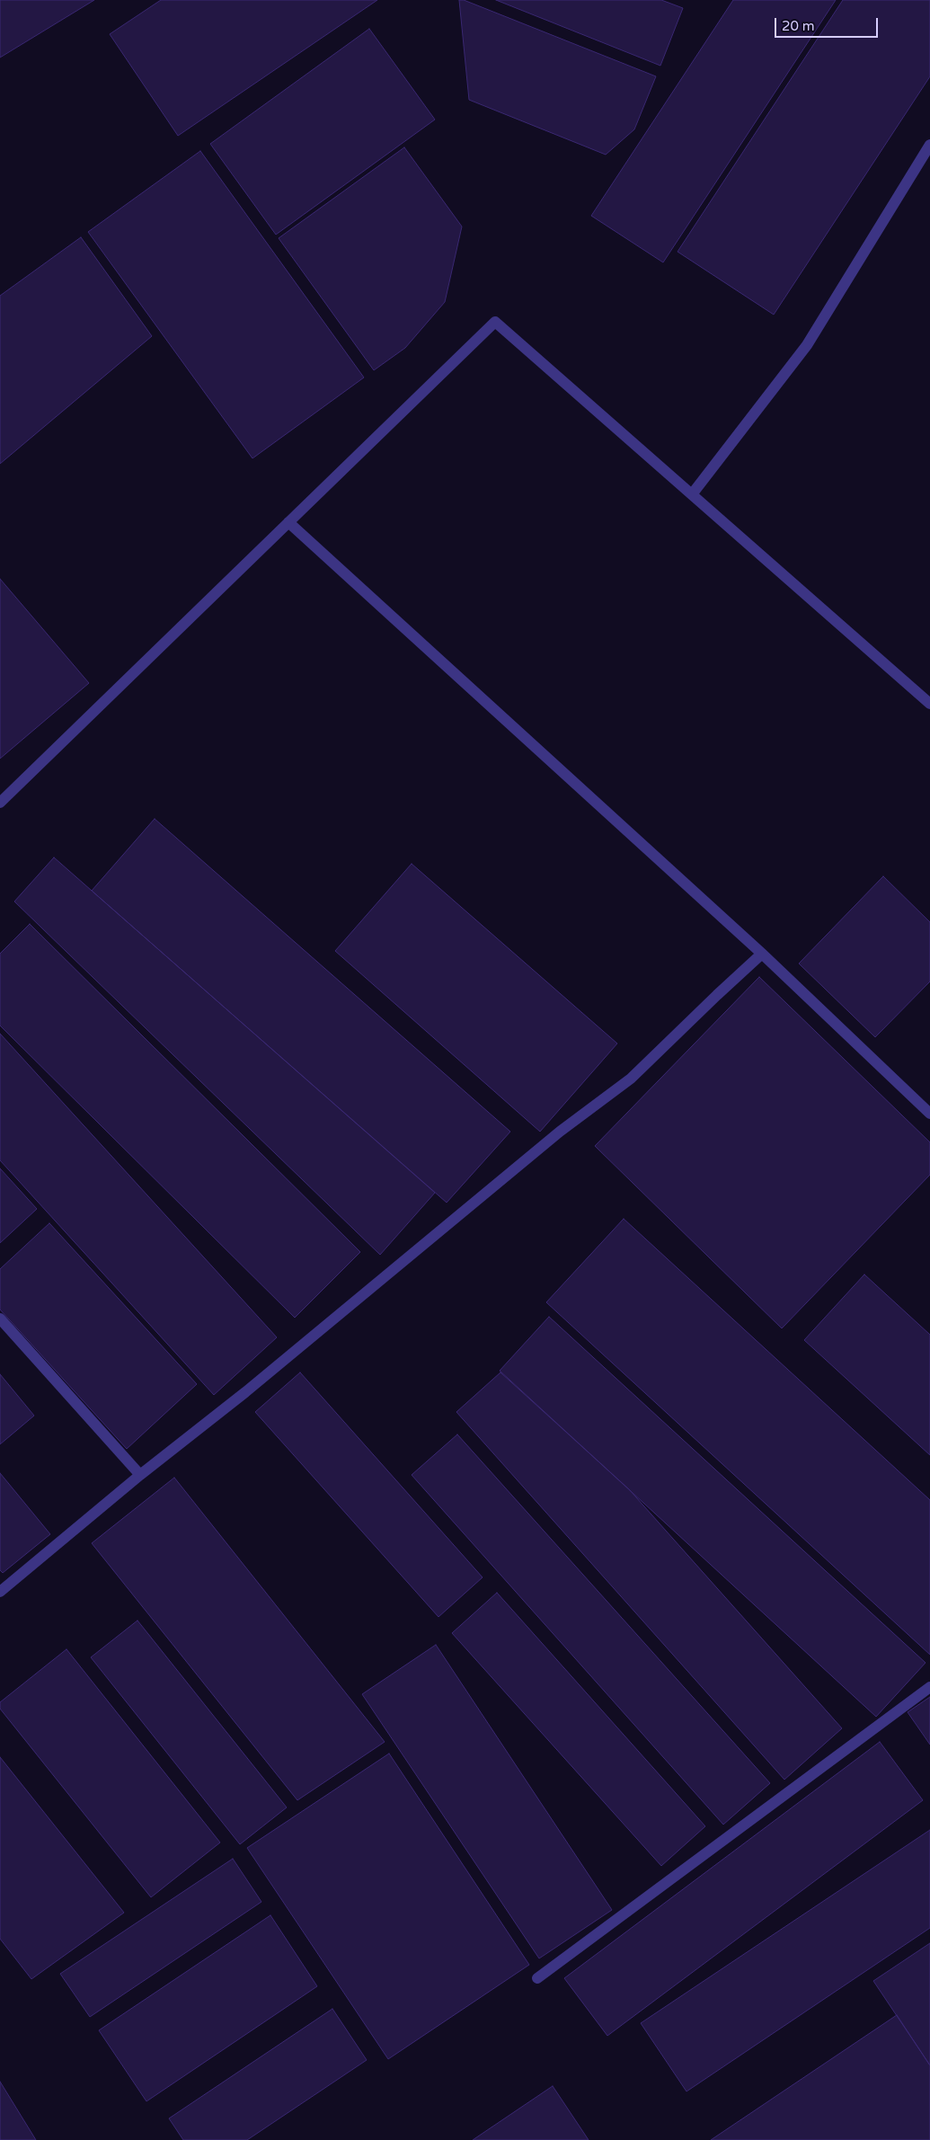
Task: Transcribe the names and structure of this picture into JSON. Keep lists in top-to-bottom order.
{
  "scale_bar": "20 m"
}
